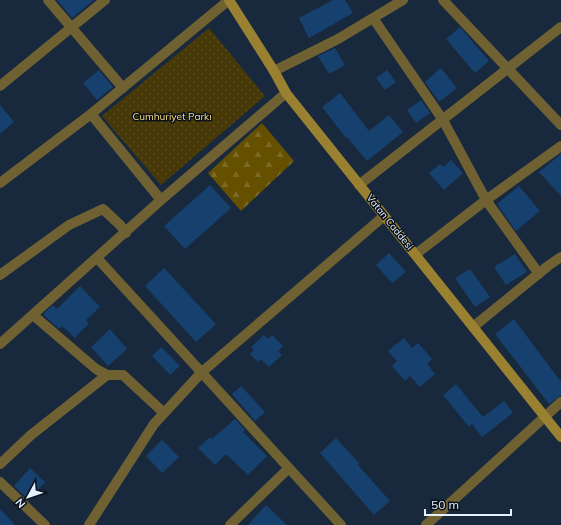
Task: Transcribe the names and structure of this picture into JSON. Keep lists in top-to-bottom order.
{
  "streets": {
    "street": ["Vatan Caddesi"]
  },
  "parks": ["Cumhuriyet Parkı"],
  "scale_bar": "50 m",
  "north": "bottom left"
}
